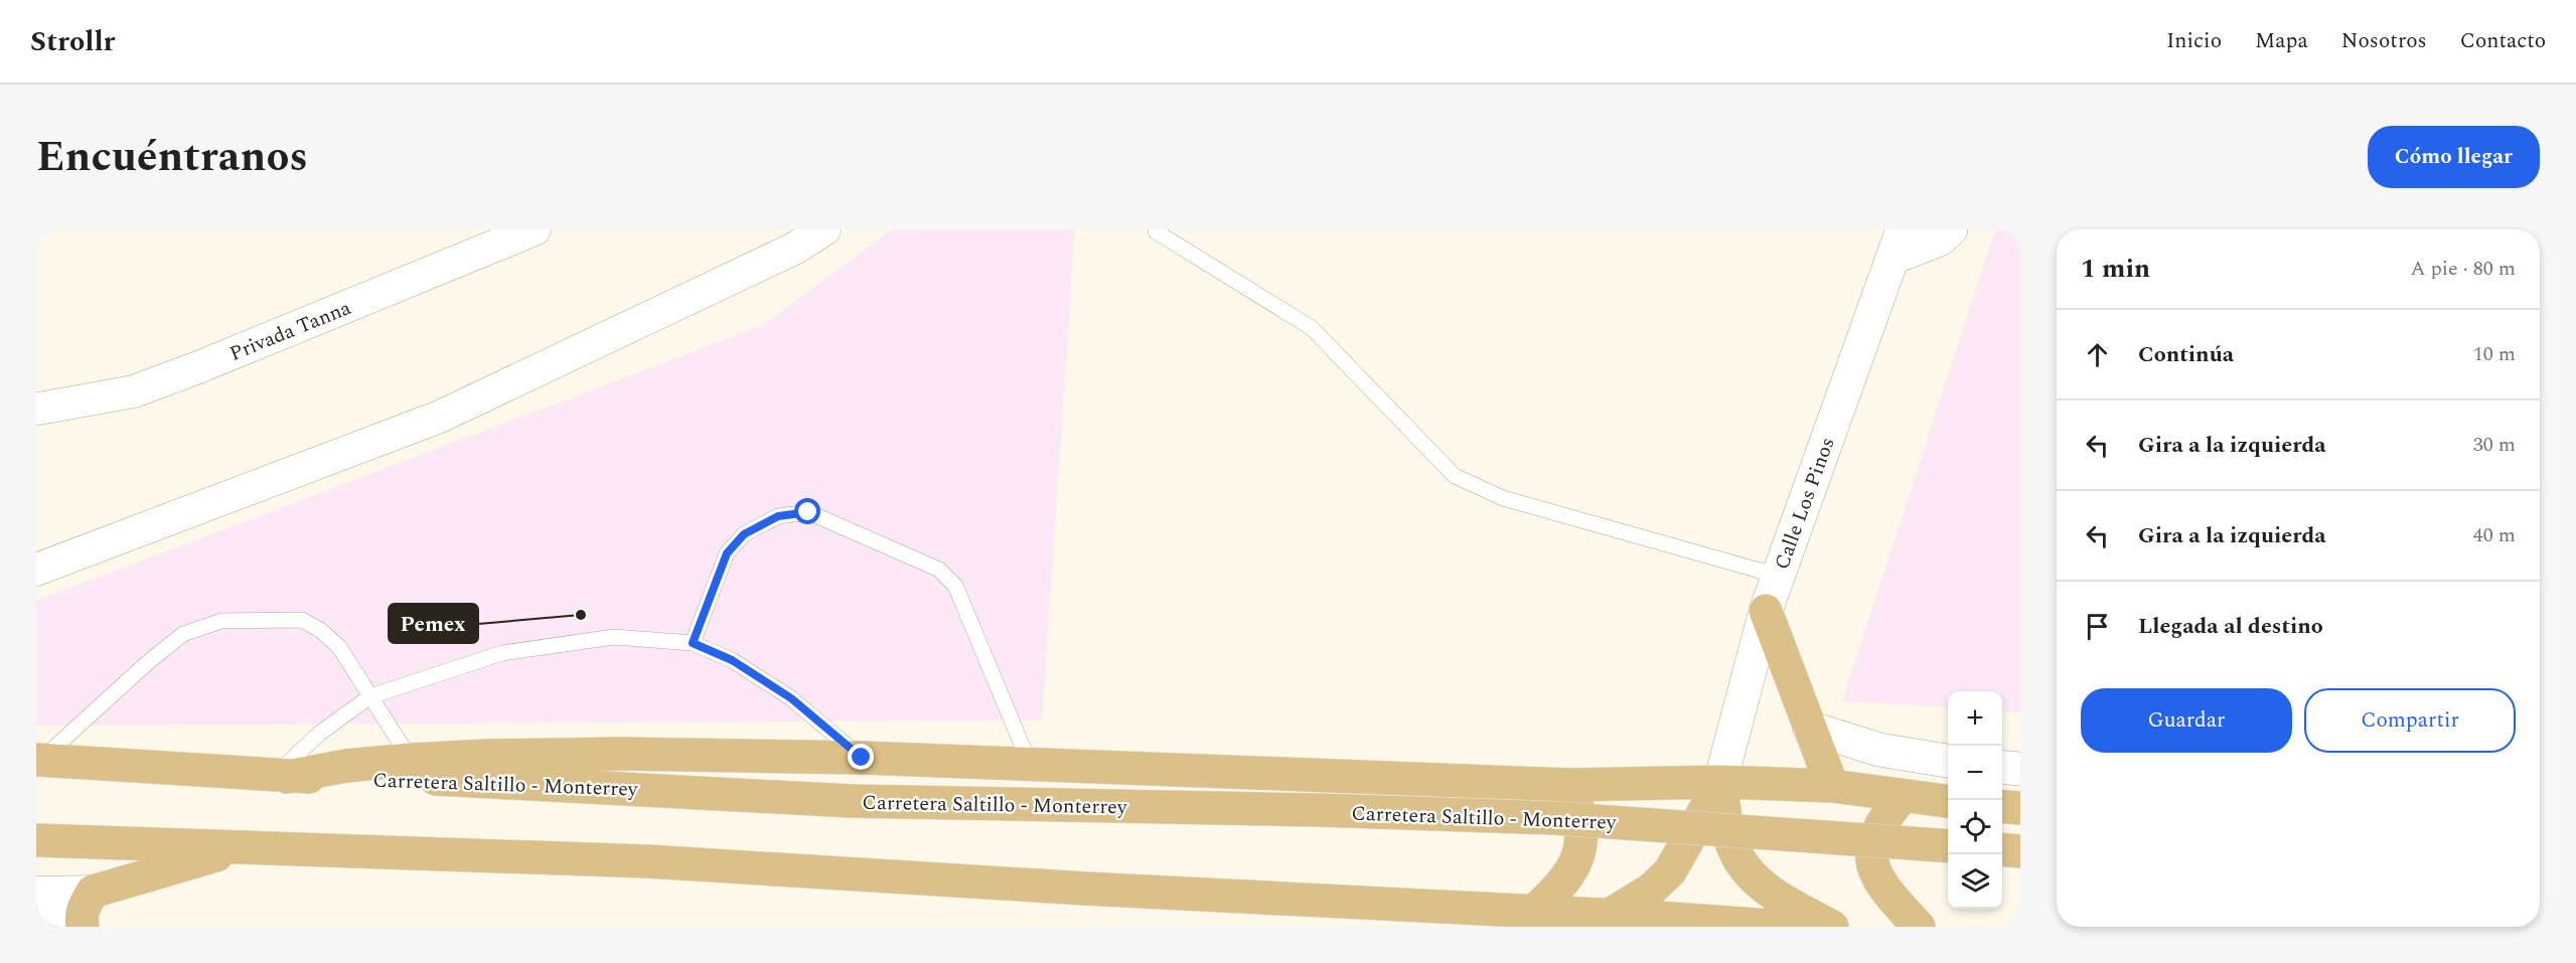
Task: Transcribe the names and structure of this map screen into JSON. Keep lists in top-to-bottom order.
{
  "streets": {
    "highway": ["Carretera Saltillo - Monterrey"],
    "main road": ["Calle Los Pinos"],
    "street": ["Privada Tanna"]
  },
  "places": ["Pemex"],
  "page": {
    "header": "Strollr",
    "nav": [
      "Inicio",
      "Mapa",
      "Nosotros",
      "Contacto"
    ],
    "title": "Encuéntranos",
    "buttons": [
      "Cómo llegar",
      ["Guardar", "Compartir"]
    ],
    "heading": ["1 min", "A pie · 80 m"],
    "list": [
      ["Continúa", "10 m"],
      ["Gira a la izquierda", "30 m"],
      ["Gira a la izquierda", "40 m"],
      "Llegada al destino"
    ],
    "map_buttons": ["+", "−"]
  }
}
